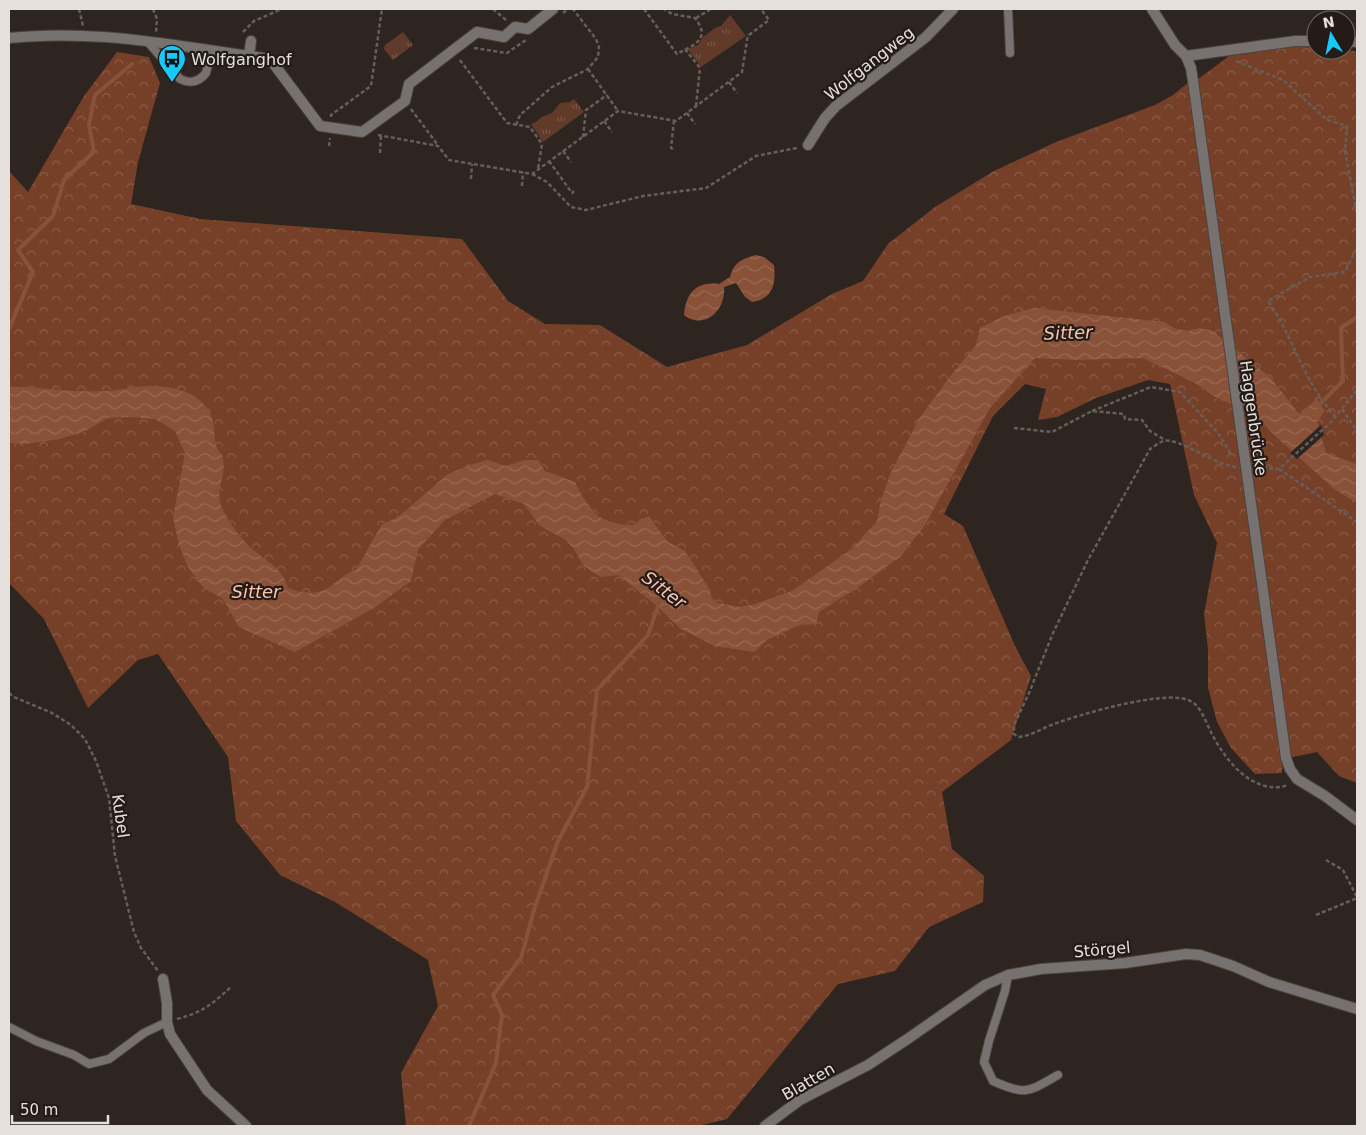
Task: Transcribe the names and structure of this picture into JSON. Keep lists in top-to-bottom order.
{
  "streets": {
    "street": [
      "Wolfgangweg",
      "Haggenbrücke",
      "Störgel",
      "Blatten"
    ],
    "path": ["Kubel"]
  },
  "crossings": [
    ["Störgel", "Blatten"]
  ],
  "water": ["Sitter"],
  "places": {
    "bus stop": ["Wolfganghof"]
  },
  "scale_bar": "50 m",
  "north": "top"
}
